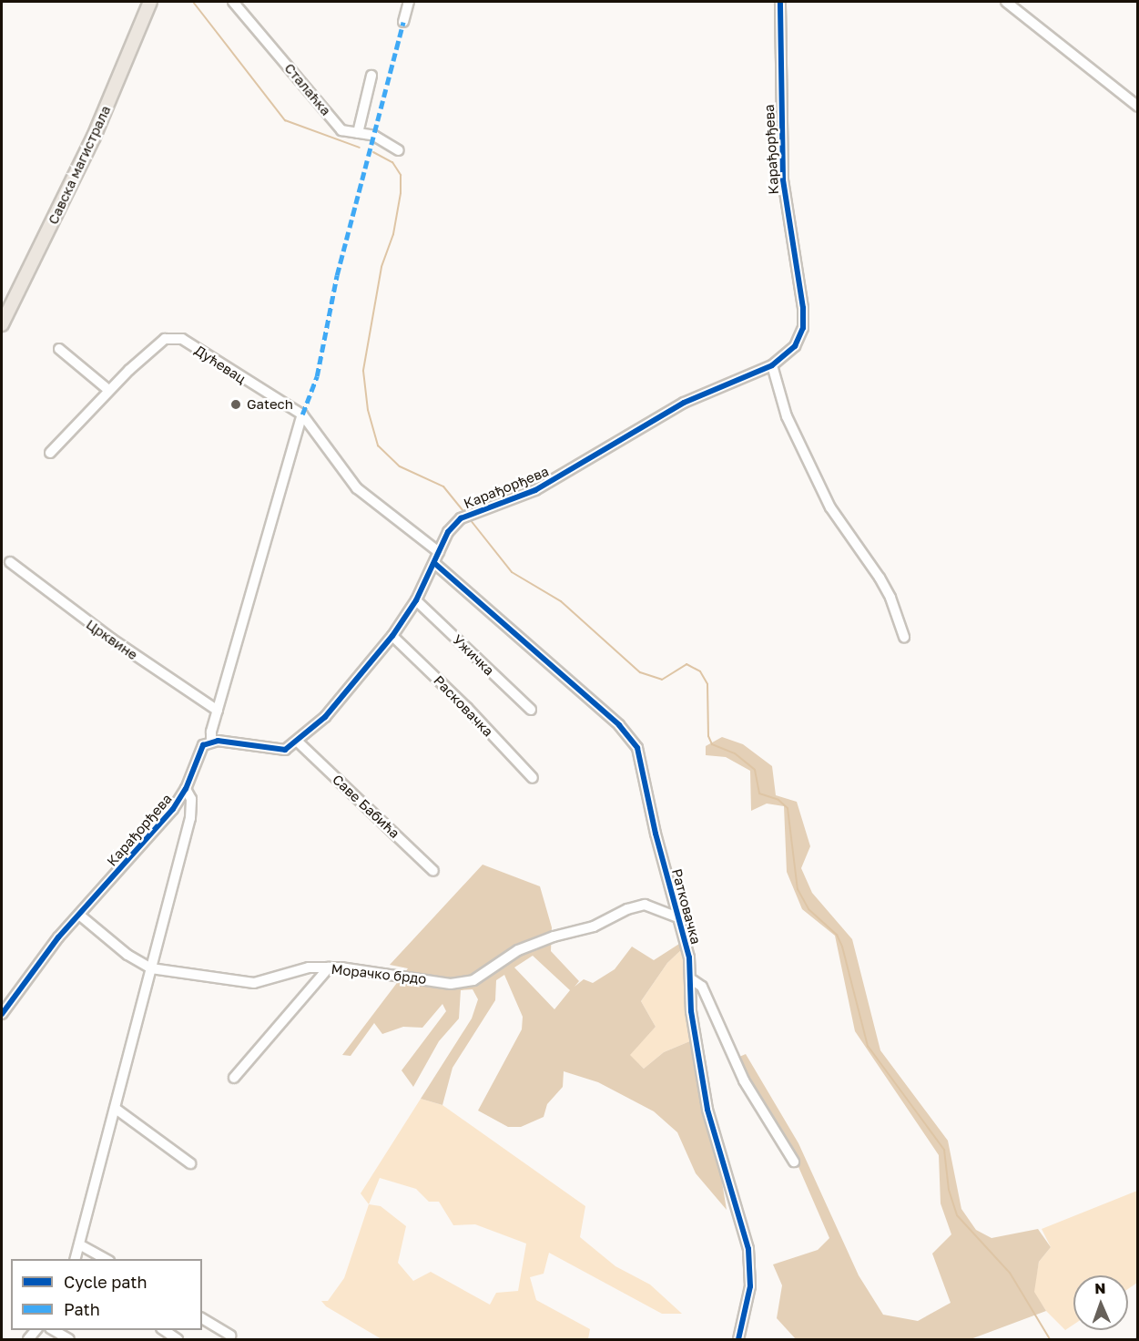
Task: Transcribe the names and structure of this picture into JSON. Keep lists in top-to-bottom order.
{
  "streets": {
    "main road": ["Савска магистрала"],
    "street": [
      "Сталаћка",
      "Карађорђева",
      "Дућевац",
      "Црквине",
      "Ужичка",
      "Расковачка",
      "Саве Бабића",
      "Ратковачка",
      "Морачко брдо"
    ]
  },
  "crossings": [
    ["Карађорђева", "Дућевац"],
    ["Карађорђева", "Ужичка"],
    ["Карађорђева", "Расковачка"],
    ["Карађорђева", "Саве Бабића"],
    ["Карађорђева", "Ратковачка"],
    ["Карађорђева", "Морачко брдо"],
    ["Ратковачка", "Морачко брдо"]
  ],
  "places": ["Gatech"],
  "legend": ["Cycle path", "Path"],
  "north": "top"
}
